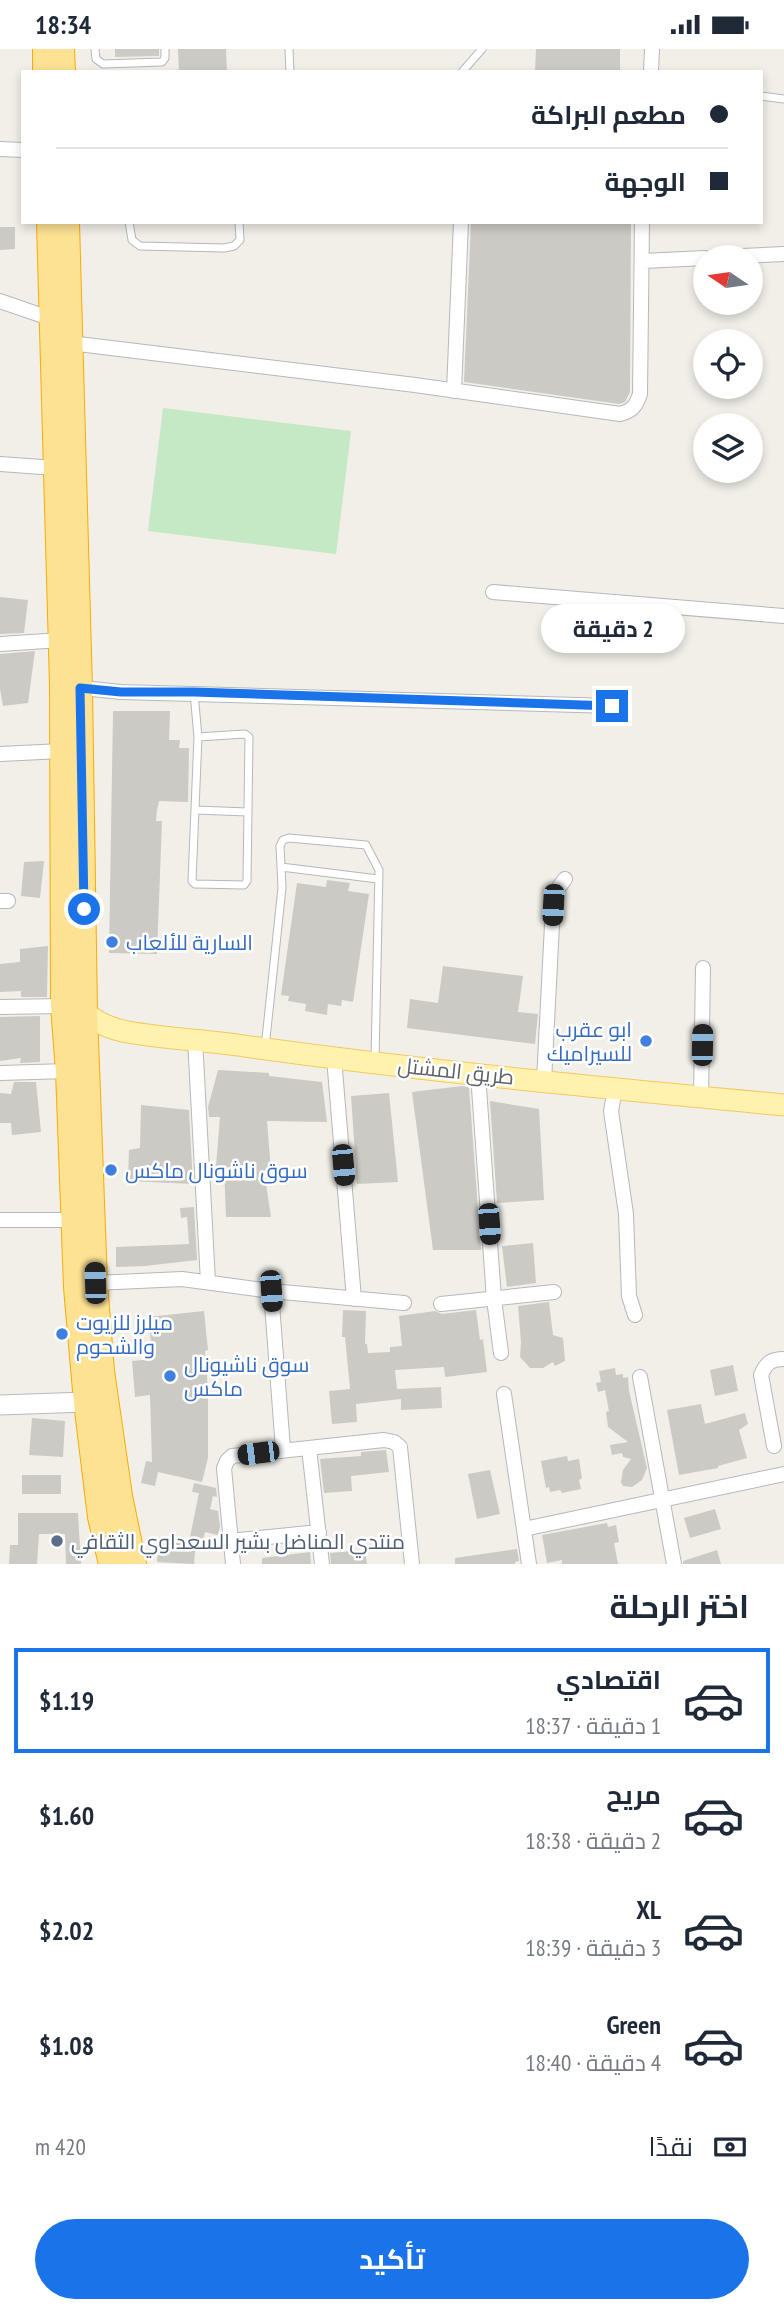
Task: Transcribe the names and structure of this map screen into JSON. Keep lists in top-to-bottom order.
{
  "streets": {
    "main road": ["طريق المشتل"]
  },
  "places": [
    "السارية للألعاب",
    "ابو عقرب للسيراميك",
    "سوق ناشونال ماكس",
    "ميلرز للزيوت والشحوم",
    "سوق ناشيونال ماكس",
    "منتدي المناضل بشير السعداوي الثقافي"
  ],
  "north": "left",
  "page": {
    "status": "18:34",
    "banner": ["مطعم البراكة", "الوجهة"],
    "bubble": "2 دقيقة",
    "heading": "اختر الرحلة",
    "list": [
      {
        "name": "اقتصادي",
        "note": "1 دقيقة · 18:37",
        "value": "$1.19"
      },
      {
        "name": "مريح",
        "note": "2 دقيقة · 18:38",
        "value": "$1.60"
      },
      {
        "name": "XL",
        "note": "3 دقيقة · 18:39",
        "value": "$2.02"
      },
      {
        "name": "Green",
        "note": "4 دقيقة · 18:40",
        "value": "$1.08"
      }
    ],
    "pay": ["نقدًا", "420 m"],
    "buttons": "تأكيد"
  }
}
